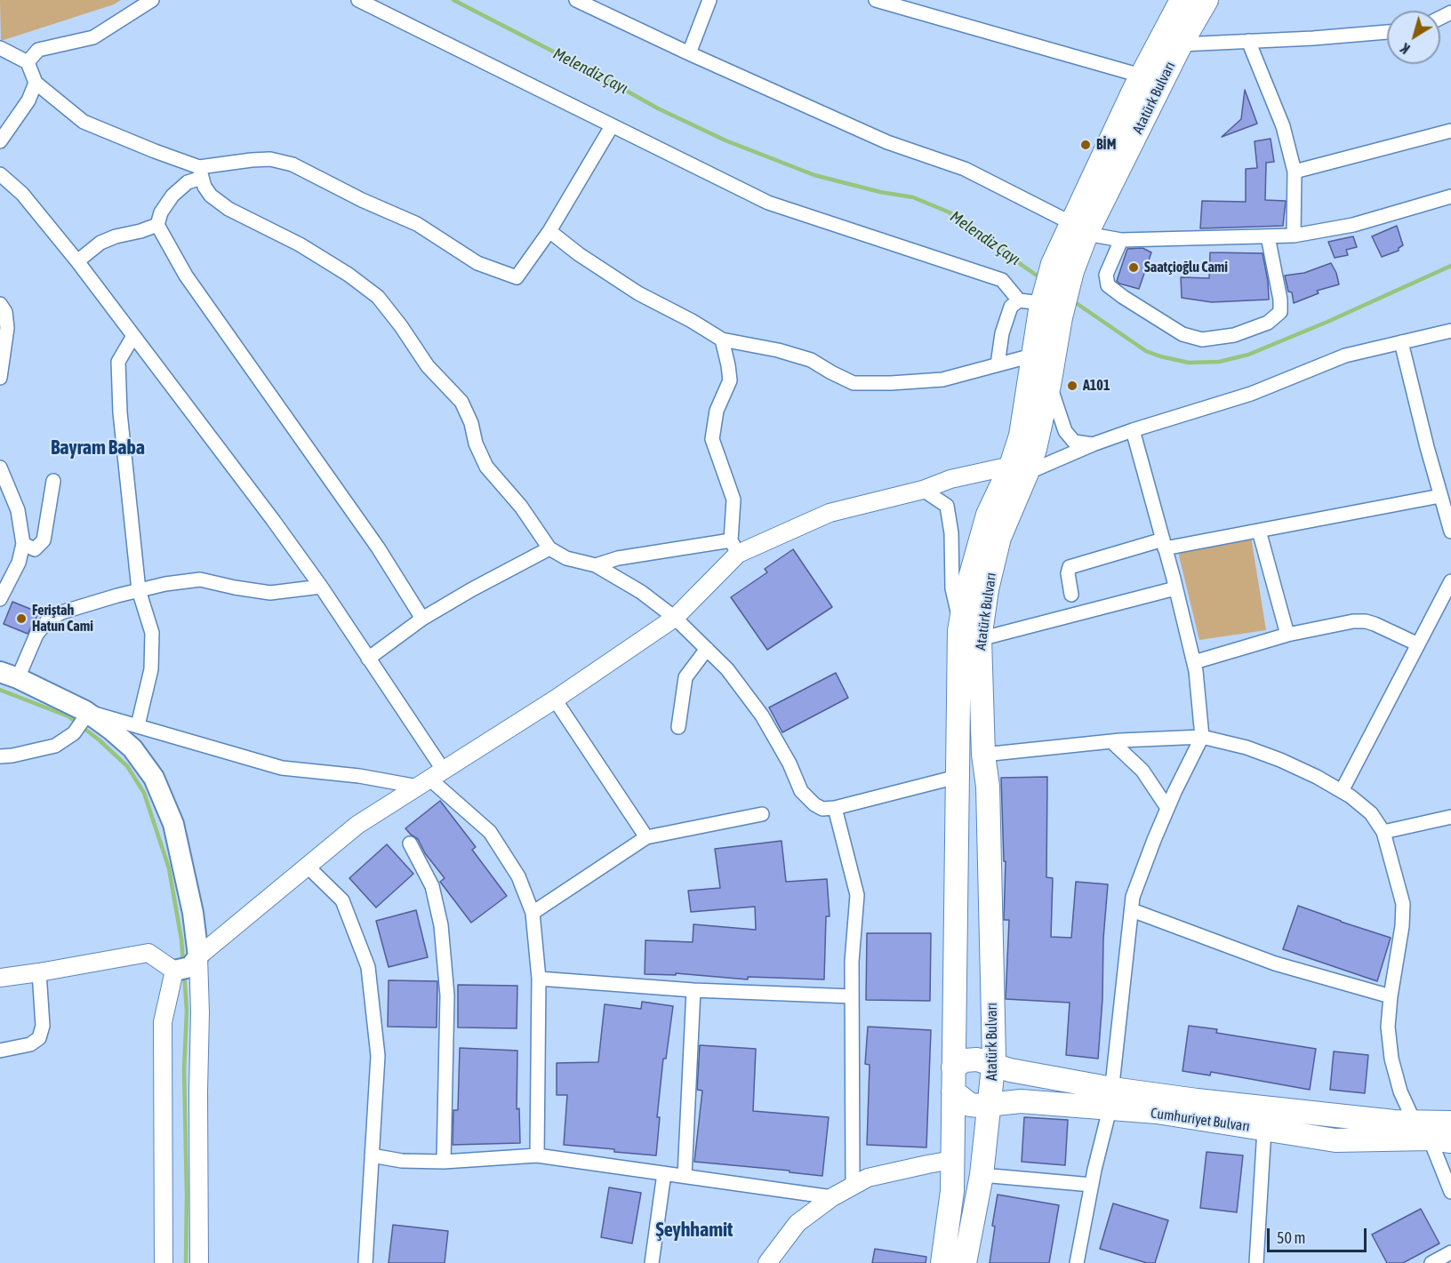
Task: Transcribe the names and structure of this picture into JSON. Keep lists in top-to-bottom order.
{
  "streets": {
    "main road": ["Atatürk Bulvarı", "Cumhuriyet Bulvarı"]
  },
  "crossings": [
    ["Atatürk Bulvarı", "Cumhuriyet Bulvarı"]
  ],
  "districts": ["Bayram Baba", "Şeyhhamit"],
  "water": ["Melendiz Çayı"],
  "places": [
    "BİM",
    "Saatçioğlu Cami",
    "A101",
    "Feriştah Hatun Cami"
  ],
  "scale_bar": "50 m",
  "north": "bottom left"
}
